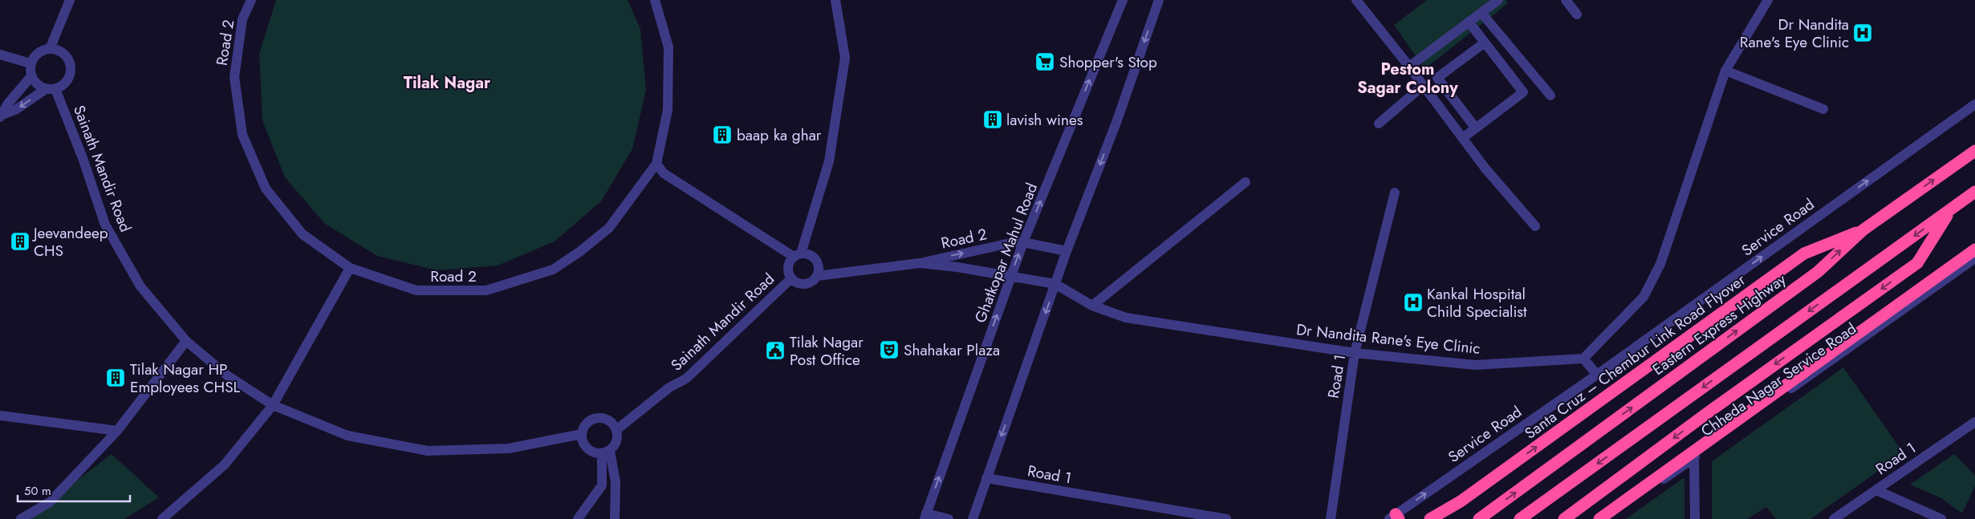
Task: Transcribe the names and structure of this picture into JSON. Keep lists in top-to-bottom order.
{
  "streets": {
    "highway": ["Eastern Express Highway", "Santa Cruz – Chembur Link Road Flyover"],
    "street": [
      "Road 2",
      "Sainath Mandir Road",
      "Service Road",
      "Ghatkopar Mahul Road",
      "Dr Nandita Rane's Eye Clinic",
      "Road 1",
      "Chheda Nagar Service Road"
    ]
  },
  "crossings": [
    ["Road 2", "Sainath Mandir Road"],
    ["Road 2", "Ghatkopar Mahul Road"],
    ["Eastern Express Highway", "Santa Cruz – Chembur Link Road Flyover"],
    ["Dr Nandita Rane's Eye Clinic", "Road 1"]
  ],
  "one_way": ["Service Road"],
  "districts": ["Pestom Sagar Colony", "Tilak Nagar"],
  "places": {
    "hospital": ["Dr Nandita Rane's Eye Clinic", "Kankal Hospital Child Specialist"],
    "supermarket": ["Shopper's Stop"],
    "building": [
      "lavish wines",
      "baap ka ghar",
      "Jeevandeep CHS",
      "Tilak Nagar HP Employees CHSL"
    ],
    "theatre": ["Shahakar Plaza"],
    "public building": ["Tilak Nagar Post Office"]
  },
  "scale_bar": "50 m"
}
